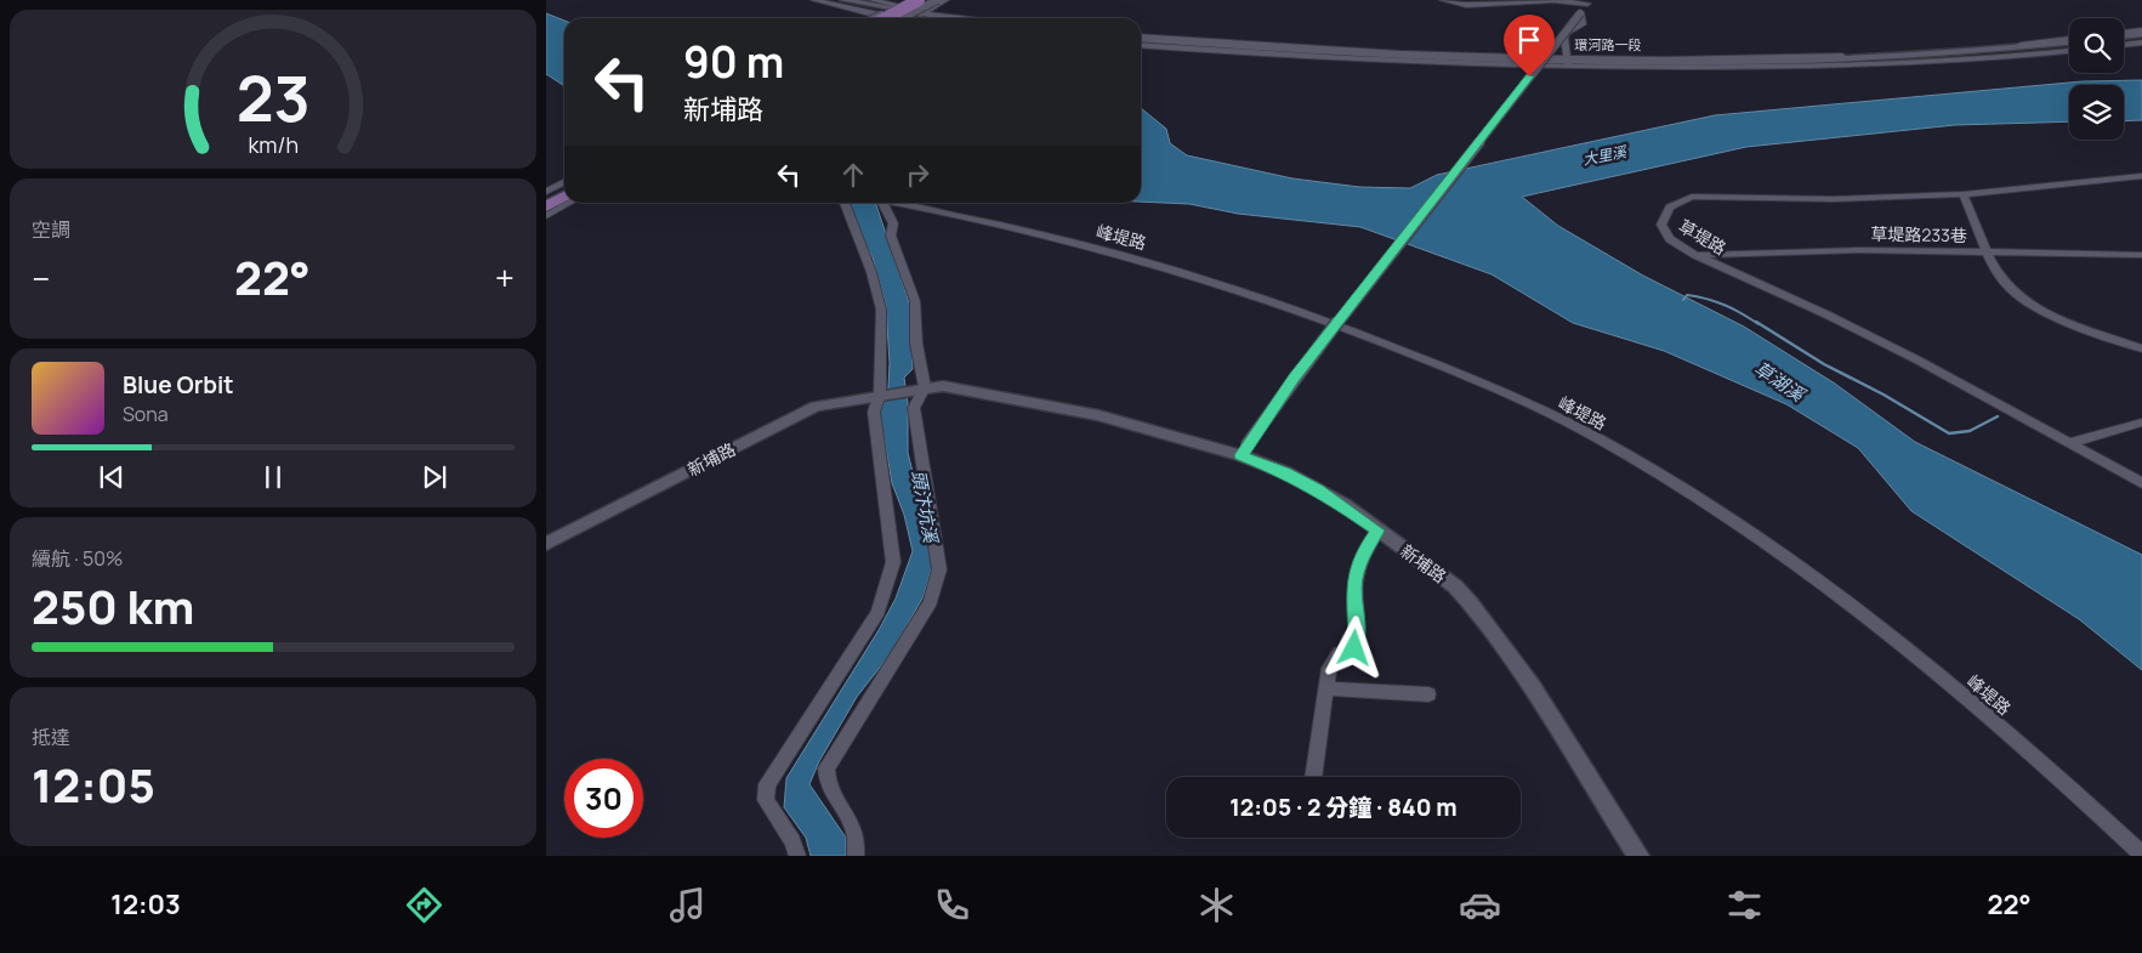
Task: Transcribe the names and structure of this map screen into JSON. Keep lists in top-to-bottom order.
{
  "streets": {
    "street": [
      "環河路一段",
      "草堤路233巷",
      "峰堤路",
      "草堤路",
      "新埔路"
    ]
  },
  "crossings": [
    ["草堤路233巷", "草堤路"]
  ],
  "water": ["大里溪", "草湖溪", "頭汴坑溪"],
  "page": {
    "turn": ["90 m", "新埔路"],
    "tile": [
      "空調",
      ["續航 · 50%", "250 km"],
      ["抵達", "12:05"]
    ],
    "heat": ["−", "22°", "+"],
    "song": ["Blue Orbit", "Sona"],
    "limit": "30",
    "trip": "12:05 · 2 分鐘 · 840 m",
    "tabs": ["12:03", "22°"],
    "gauge": ["23", "km/h"]
  }
}
